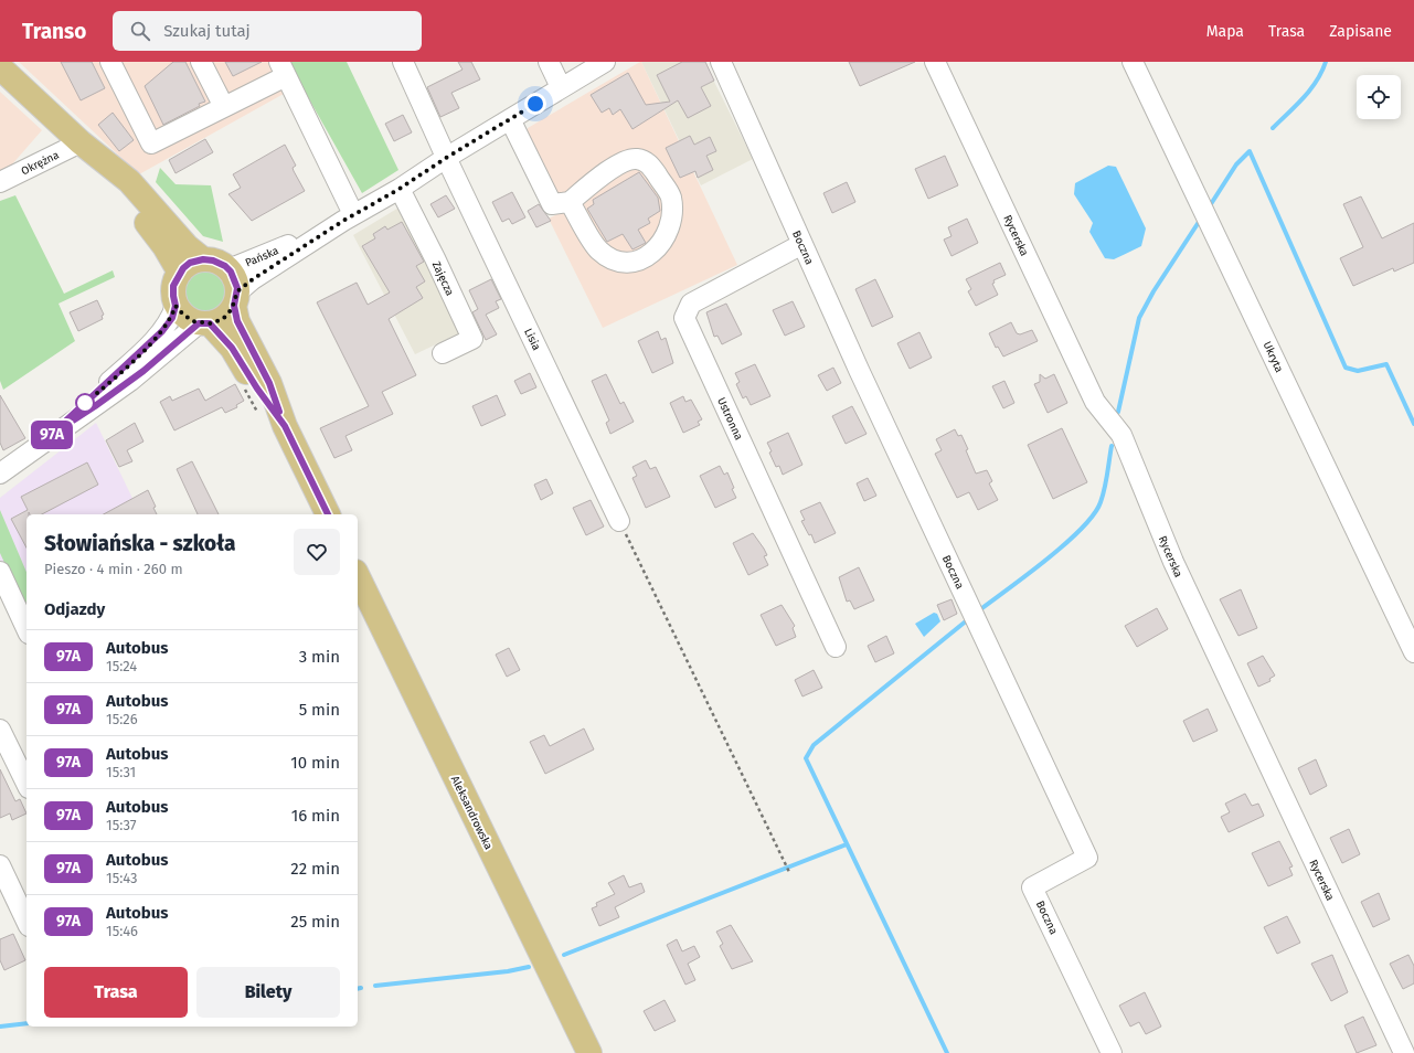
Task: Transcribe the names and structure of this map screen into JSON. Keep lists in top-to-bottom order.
{
  "streets": {
    "main road": ["Aleksandrowska"],
    "street": [
      "Okrężna",
      "Rycerska",
      "Boczna",
      "Pańska",
      "Zajęcza",
      "Lisia",
      "Ukryta",
      "Ustronna"
    ]
  },
  "crossings": [
    ["Boczna", "Ustronna"],
    ["Pańska", "Zajęcza"],
    ["Pańska", "Lisia"]
  ],
  "lines": ["bus line 97A"],
  "page": {
    "header": "Transo",
    "search": "Szukaj tutaj",
    "nav": ["Mapa", "Trasa", "Zapisane"],
    "on_map": "97A",
    "heading": [
      ["Słowiańska - szkoła", "Pieszo · 4 min · 260 m"],
      "Odjazdy"
    ],
    "list": [
      {
        "mark": "97A",
        "name": "Autobus",
        "note": "15:24",
        "value": "3 min"
      },
      {
        "mark": "97A",
        "name": "Autobus",
        "note": "15:26",
        "value": "5 min"
      },
      {
        "mark": "97A",
        "name": "Autobus",
        "note": "15:31",
        "value": "10 min"
      },
      {
        "mark": "97A",
        "name": "Autobus",
        "note": "15:37",
        "value": "16 min"
      },
      {
        "mark": "97A",
        "name": "Autobus",
        "note": "15:43",
        "value": "22 min"
      },
      {
        "mark": "97A",
        "name": "Autobus",
        "note": "15:46",
        "value": "25 min"
      }
    ],
    "buttons": ["Trasa", "Bilety"]
  }
}
